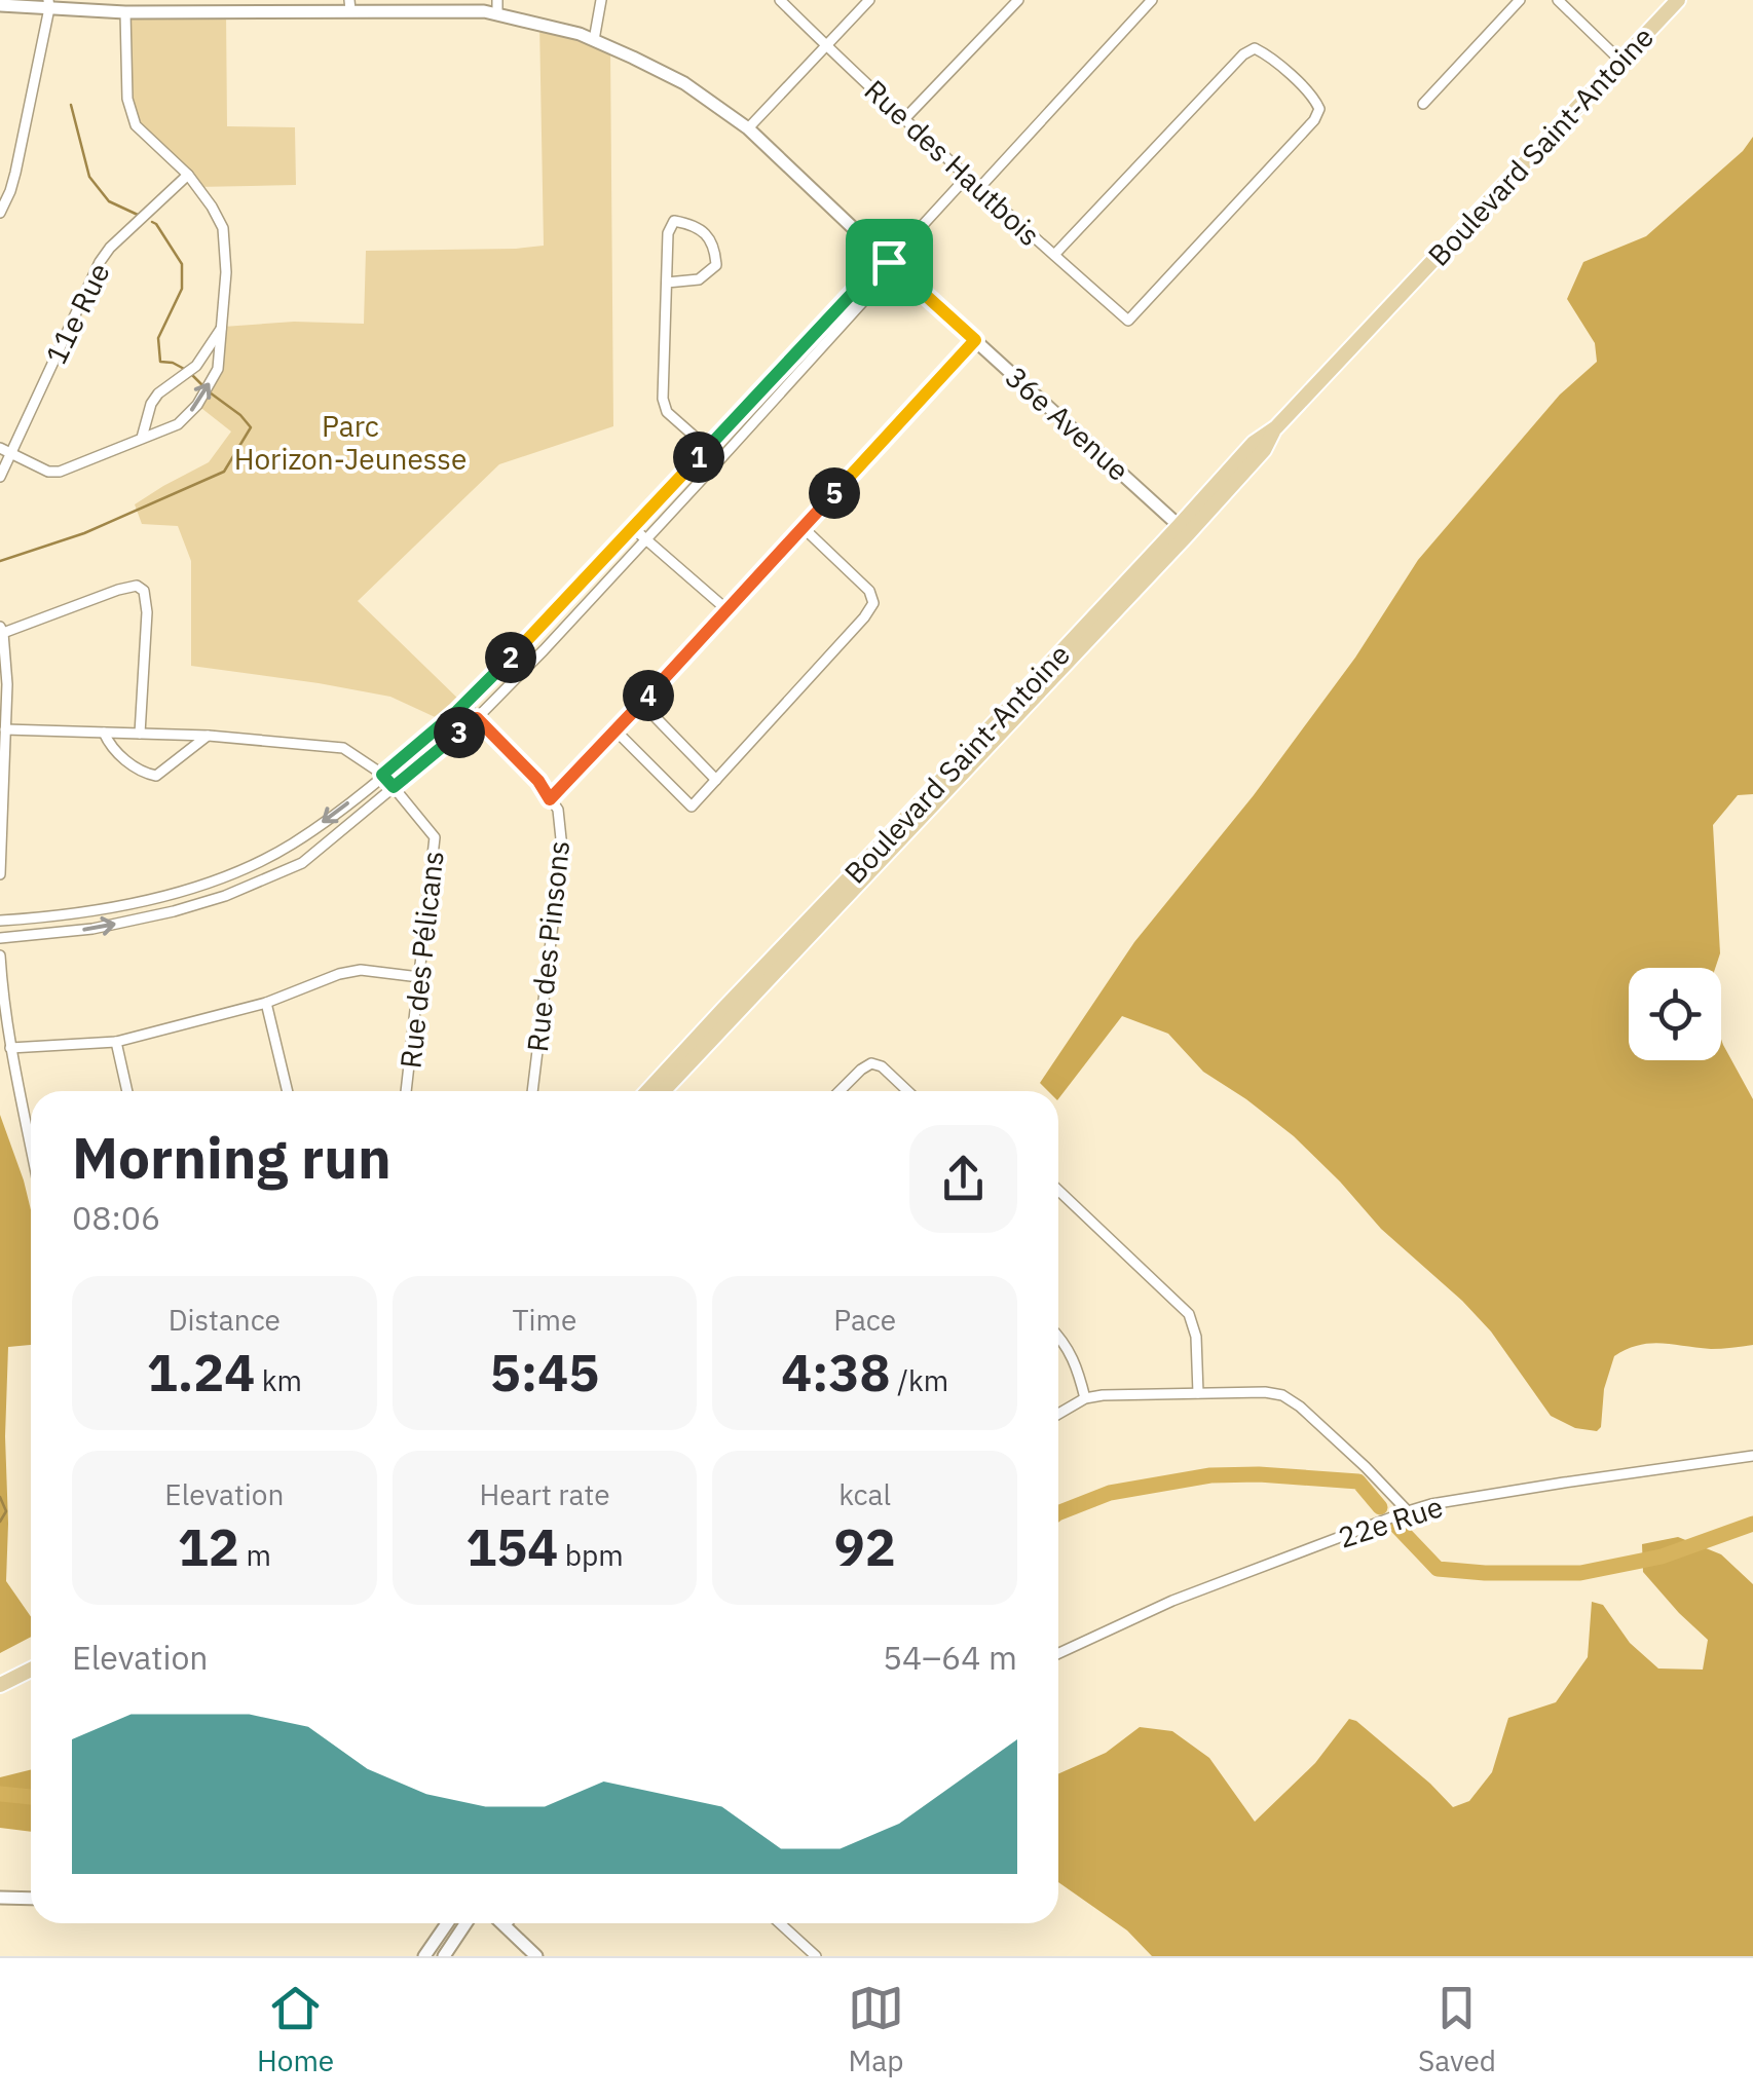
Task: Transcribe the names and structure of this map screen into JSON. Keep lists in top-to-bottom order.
{
  "streets": {
    "main road": ["Boulevard Saint-Antoine"],
    "street": [
      "Rue des Hautbois",
      "11e Rue",
      "36e Avenue",
      "Rue des Pinsons",
      "Rue des Pélicans",
      "22e Rue"
    ]
  },
  "crossings": [
    ["Boulevard Saint-Antoine", "36e Avenue"]
  ],
  "parks": ["Parc Horizon-Jeunesse"],
  "page": {
    "pins": [
      "1",
      "5",
      "2",
      "4",
      "3"
    ],
    "heading": ["Morning run", "08:06"],
    "stats": [
      ["Distance", "1.24 km"],
      ["Time", "5:45"],
      ["Pace", "4:38 /km"],
      ["Elevation", "12 m"],
      ["Heart rate", "154 bpm"],
      ["kcal", "92"]
    ],
    "chart": ["Elevation", "54–64 m"],
    "tabs": ["Home", "Map", "Saved"]
  }
}
